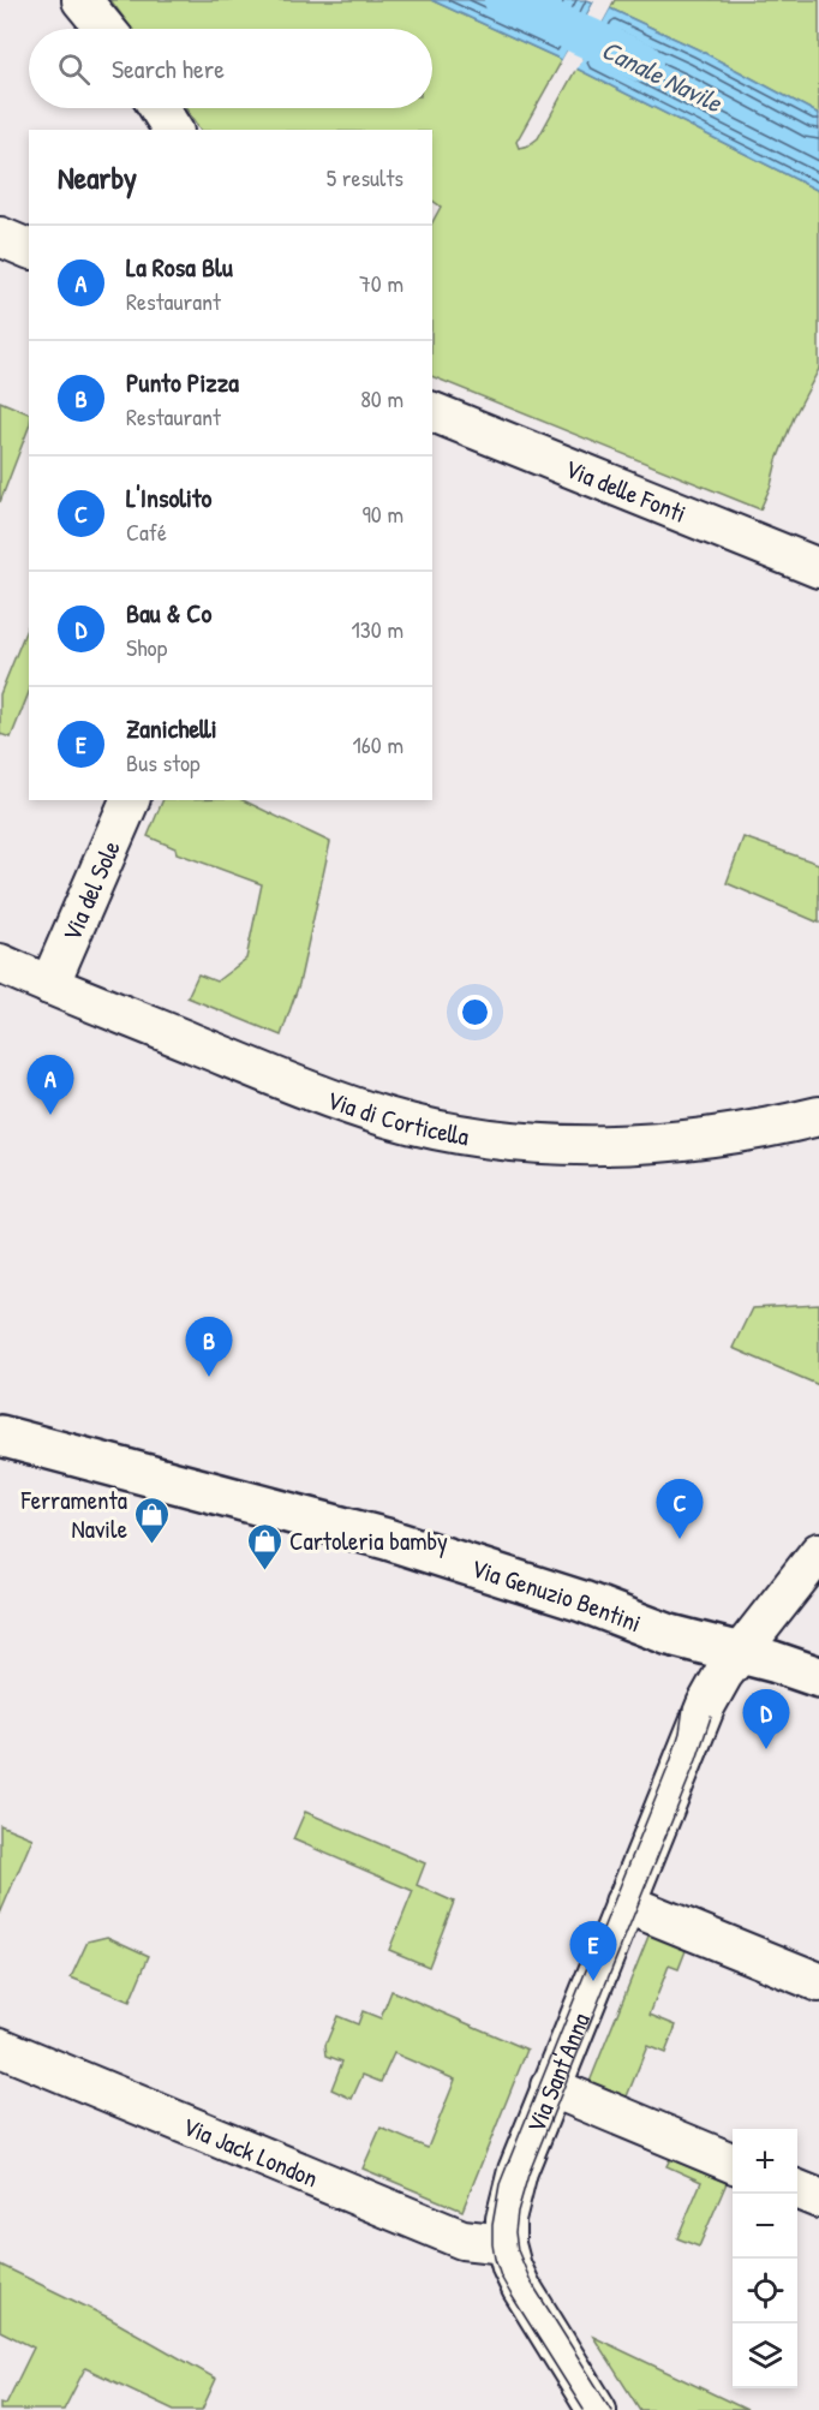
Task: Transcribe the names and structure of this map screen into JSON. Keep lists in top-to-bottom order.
{
  "streets": {
    "street": [
      "Via delle Fonti",
      "Via del Sole",
      "Via di Corticella",
      "Via Genuzio Bentini",
      "Via Sant'Anna",
      "Via Jack London"
    ]
  },
  "crossings": [
    ["Via del Sole", "Via di Corticella"],
    ["Via Genuzio Bentini", "Via Sant'Anna"],
    ["Via Sant'Anna", "Via Jack London"]
  ],
  "water": ["Canale Navile"],
  "places": {
    "shop": ["Ferramenta Navile", "Cartoleria bamby"]
  },
  "page": {
    "search": "Search here",
    "heading": ["Nearby", "5 results"],
    "list": [
      {
        "mark": "A",
        "name": "La Rosa Blu",
        "note": "Restaurant",
        "value": "70 m"
      },
      {
        "mark": "B",
        "name": "Punto Pizza",
        "note": "Restaurant",
        "value": "80 m"
      },
      {
        "mark": "C",
        "name": "L'Insolito",
        "note": "Café",
        "value": "90 m"
      },
      {
        "mark": "D",
        "name": "Bau & Co",
        "note": "Shop",
        "value": "130 m"
      },
      {
        "mark": "E",
        "name": "Zanichelli",
        "note": "Bus stop",
        "value": "160 m"
      }
    ],
    "pins": [
      "A",
      "B",
      "C",
      "D",
      "E"
    ],
    "map_buttons": ["+", "−"]
  }
}
